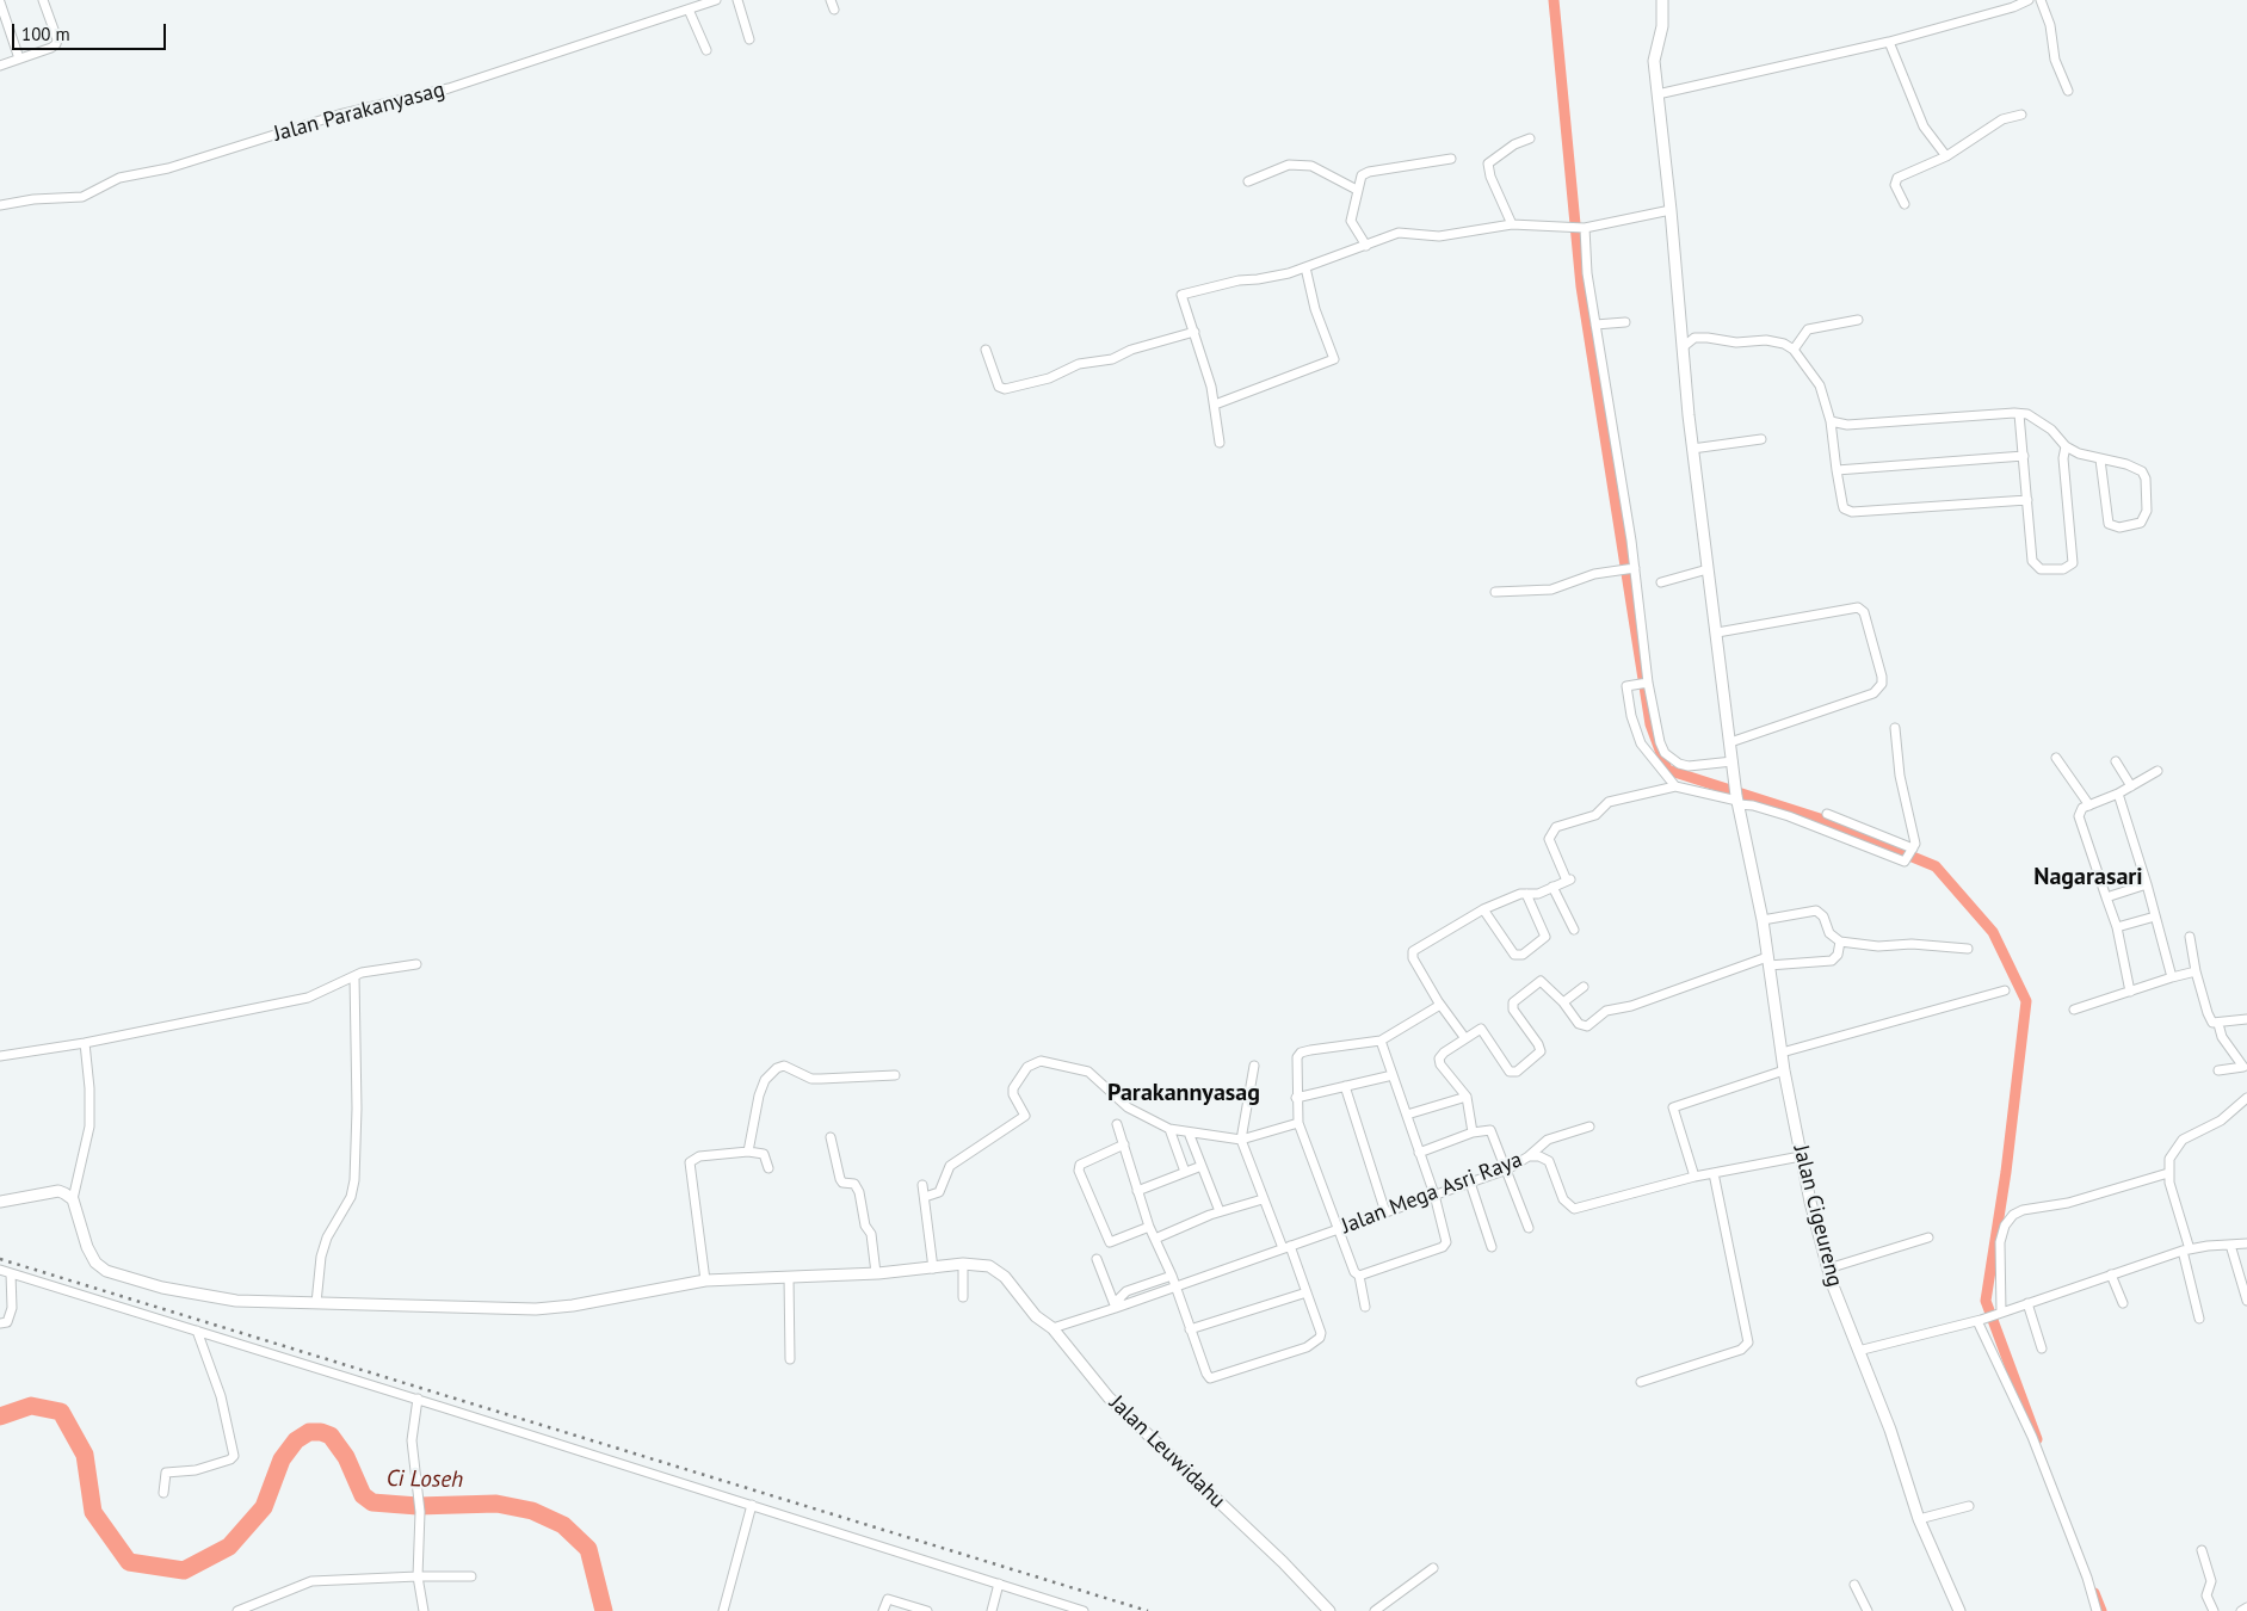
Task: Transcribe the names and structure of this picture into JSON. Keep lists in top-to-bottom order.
{
  "streets": {
    "street": [
      "Jalan Parakanyasag",
      "Jalan Mega Asri Raya",
      "Jalan Cigeureng",
      "Jalan Leuwidahu"
    ]
  },
  "crossings": [
    ["Jalan Mega Asri Raya", "Jalan Cigeureng"],
    ["Jalan Mega Asri Raya", "Jalan Leuwidahu"]
  ],
  "districts": ["Nagarasari", "Parakannyasag"],
  "water": ["Ci Loseh"],
  "scale_bar": "100 m"
}
